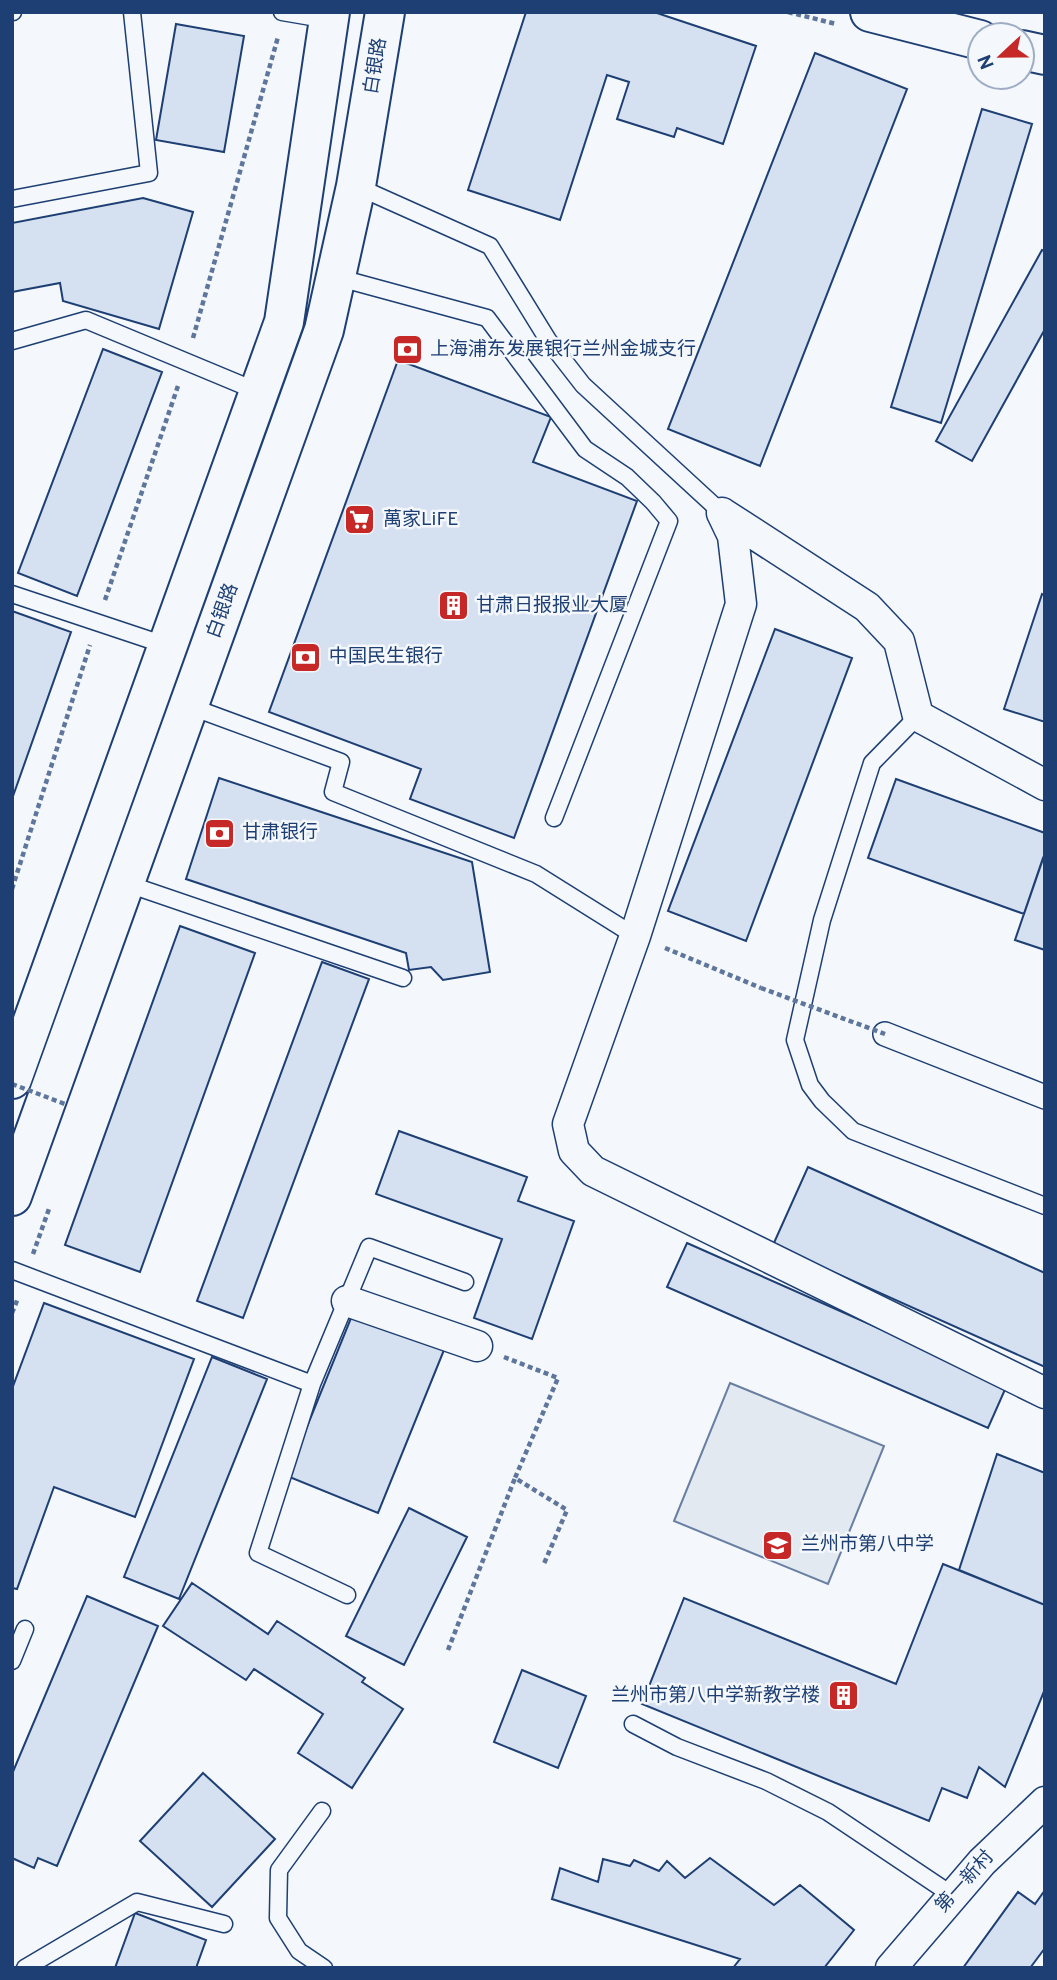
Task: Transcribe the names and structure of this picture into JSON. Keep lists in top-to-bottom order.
{
  "streets": {
    "main road": ["白银路"],
    "street": ["第一新村"]
  },
  "places": {
    "bank": ["上海浦东发展银行兰州金城支行", "中国民生银行", "甘肃银行"],
    "supermarket": ["萬家LiFE"],
    "building": ["甘肃日报报业大厦", "兰州市第八中学新教学楼"],
    "school or university": ["兰州市第八中学"]
  },
  "north": "left"
}
